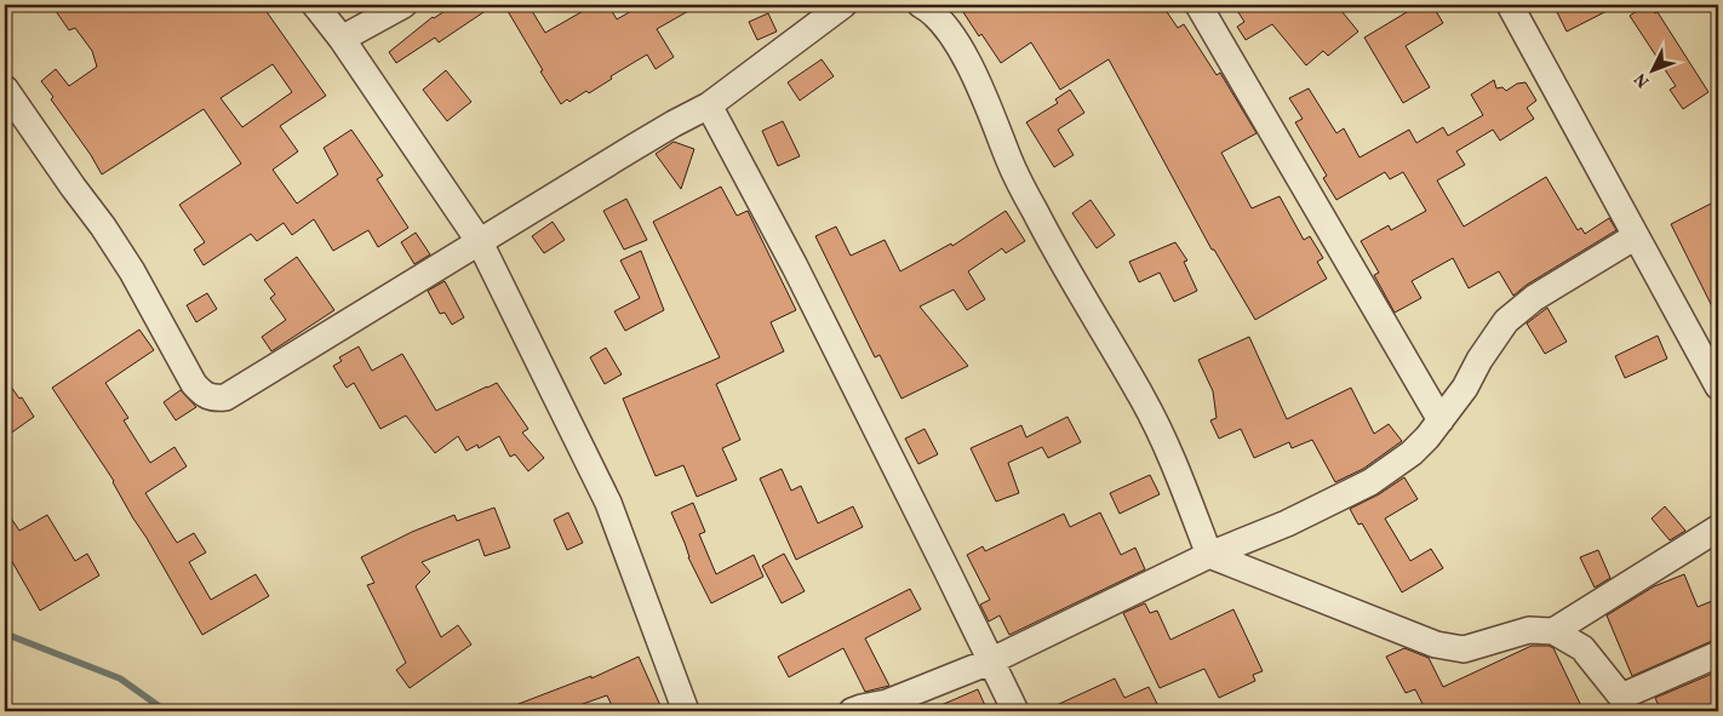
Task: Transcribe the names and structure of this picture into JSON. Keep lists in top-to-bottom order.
{
  "north": "bottom left"
}
